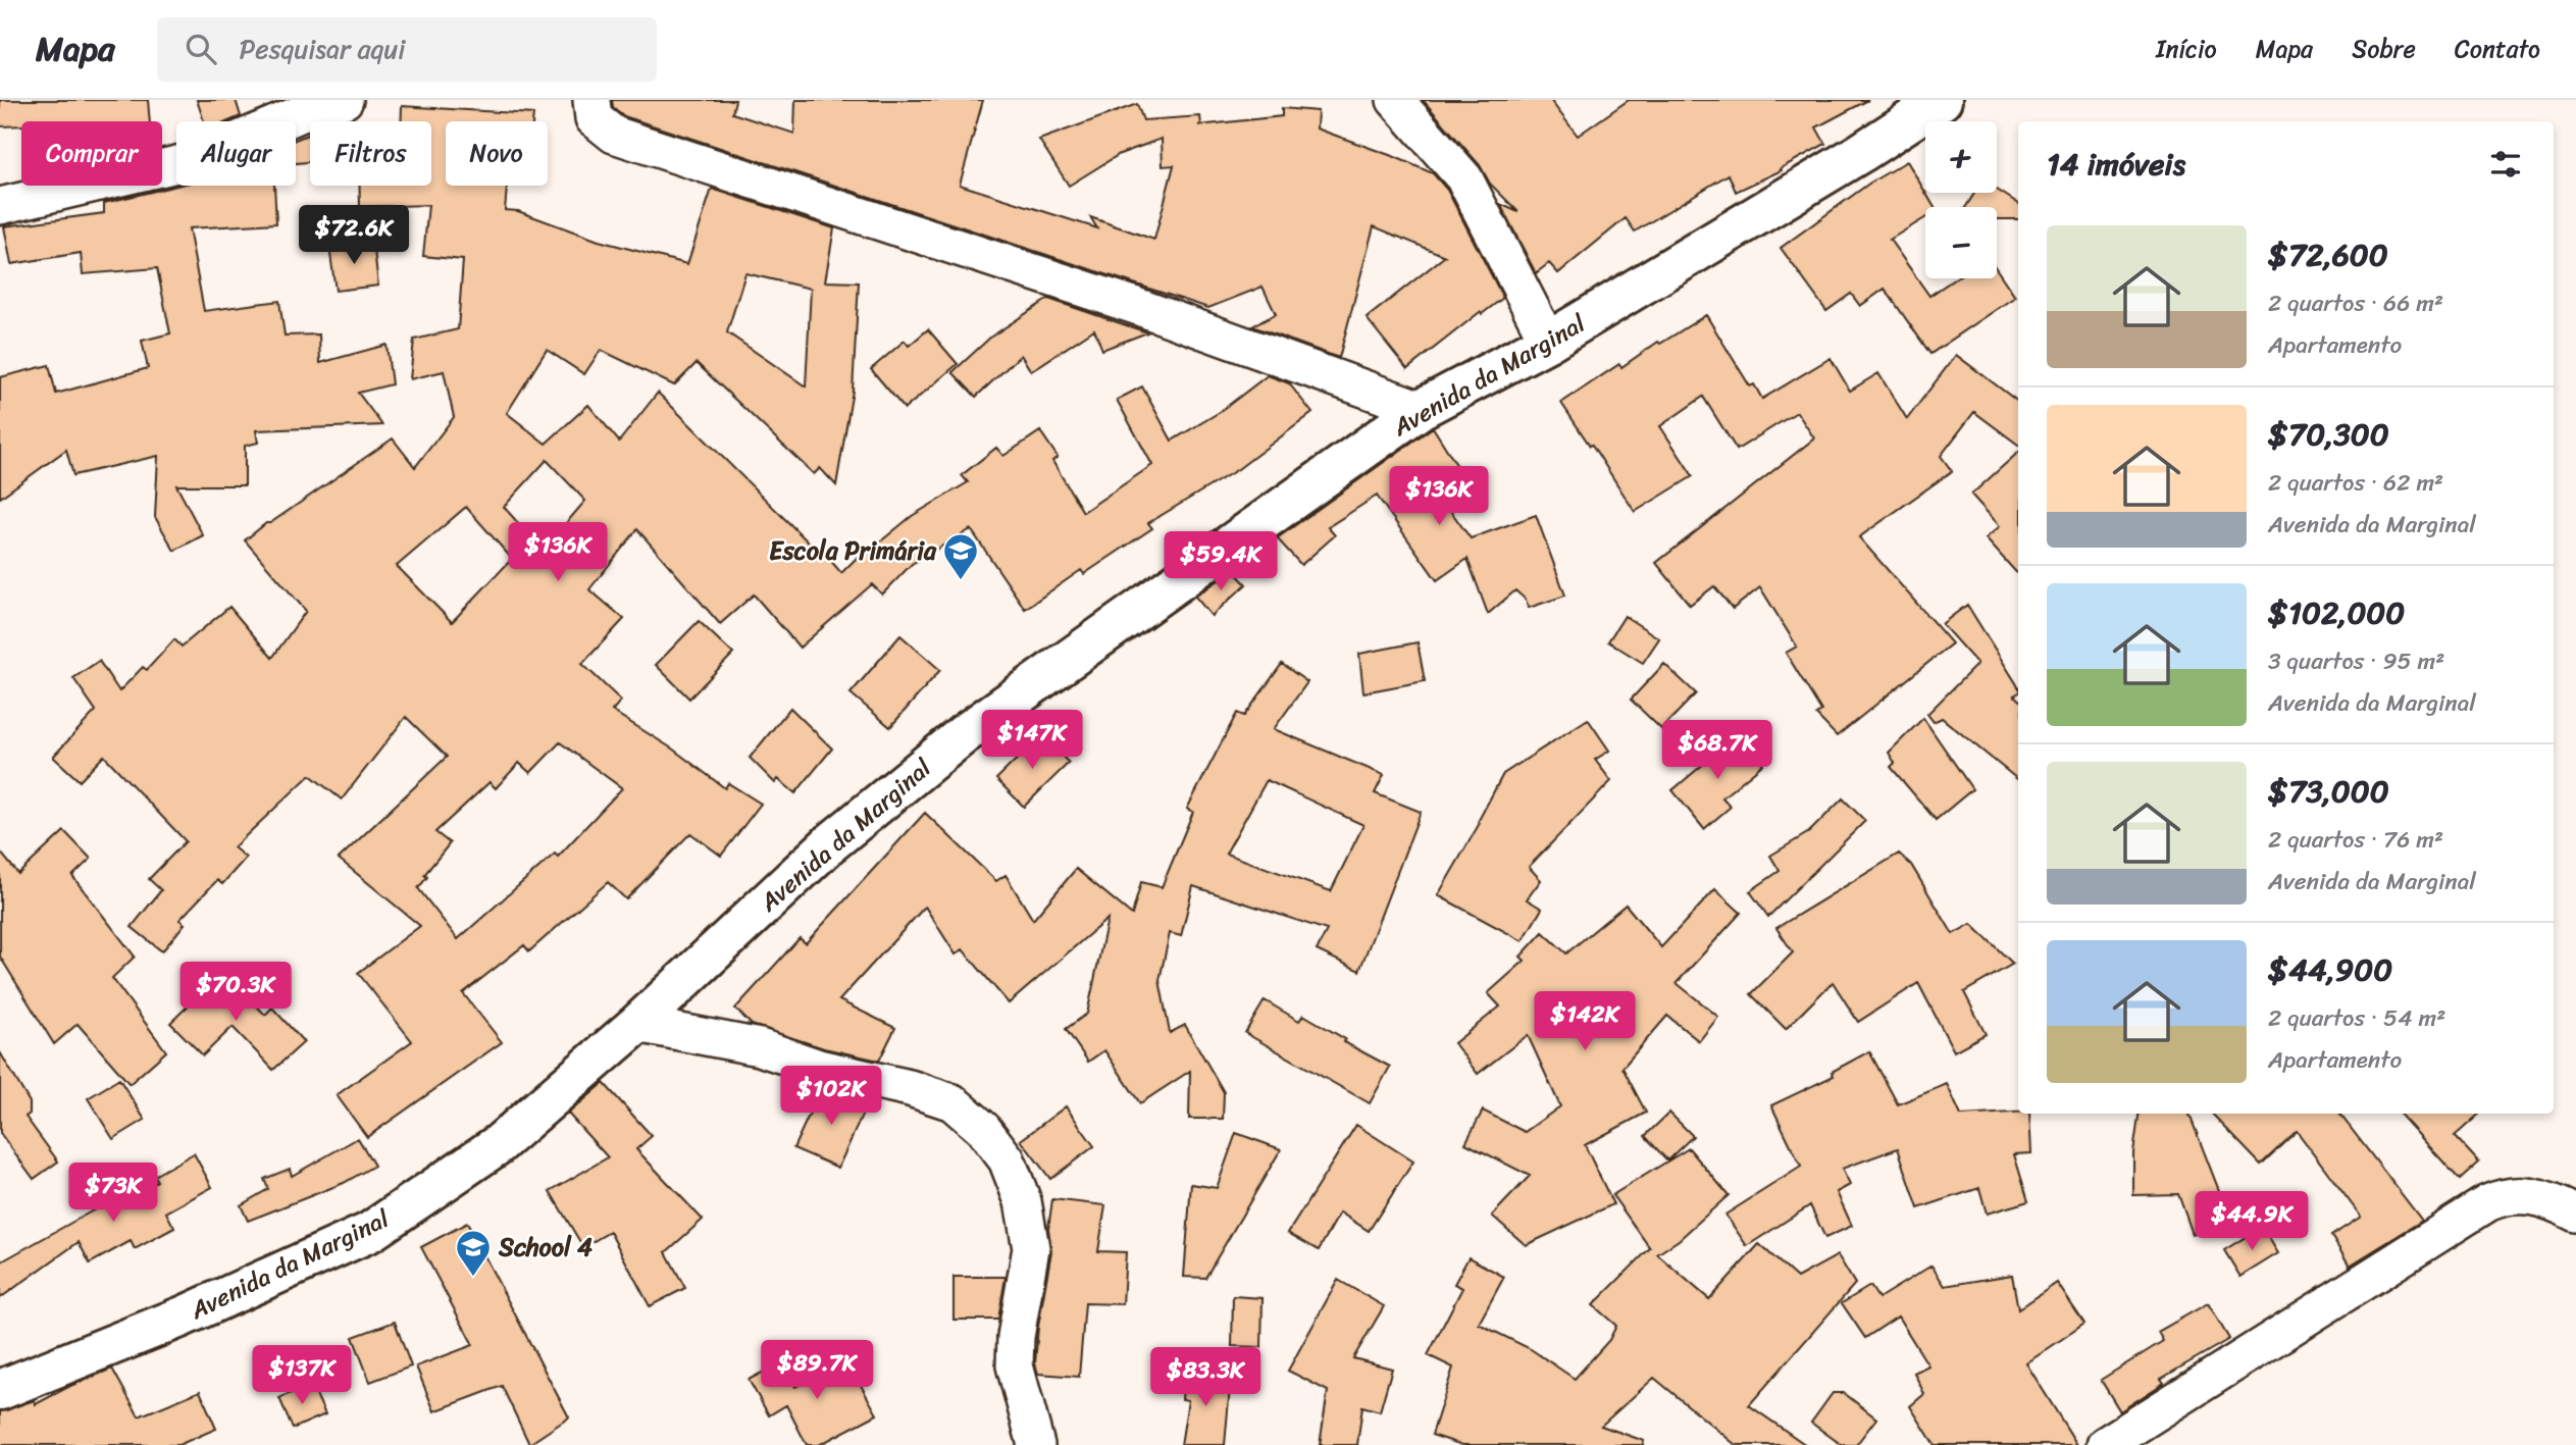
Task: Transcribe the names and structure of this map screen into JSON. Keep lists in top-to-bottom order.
{
  "streets": {
    "street": ["Avenida da Marginal"]
  },
  "places": {
    "school or university": ["Escola Primária", "School 4"]
  },
  "page": {
    "header": "Mapa",
    "search": "Pesquisar aqui",
    "nav": [
      "Início",
      "Mapa",
      "Sobre",
      "Contato"
    ],
    "map_buttons": ["+", "−"],
    "chip": [
      "Comprar",
      "Alugar",
      "Filtros",
      "Novo"
    ],
    "heading": "14 imóveis",
    "price": [
      "$72.6K",
      "$136K",
      "$136K",
      "$59.4K",
      "$147K",
      "$68.7K",
      "$70.3K",
      "$142K",
      "$102K",
      "$73K",
      "$44.9K",
      "$89.7K",
      "$137K",
      "$83.3K"
    ],
    "list": [
      {
        "name": "$72,600",
        "note": "2 quartos · 66 m² · Apartamento"
      },
      {
        "name": "$70,300",
        "note": "2 quartos · 62 m² · Avenida da Marginal"
      },
      {
        "name": "$102,000",
        "note": "3 quartos · 95 m² · Avenida da Marginal"
      },
      {
        "name": "$73,000",
        "note": "2 quartos · 76 m² · Avenida da Marginal"
      },
      {
        "name": "$44,900",
        "note": "2 quartos · 54 m² · Apartamento"
      }
    ]
  }
}
